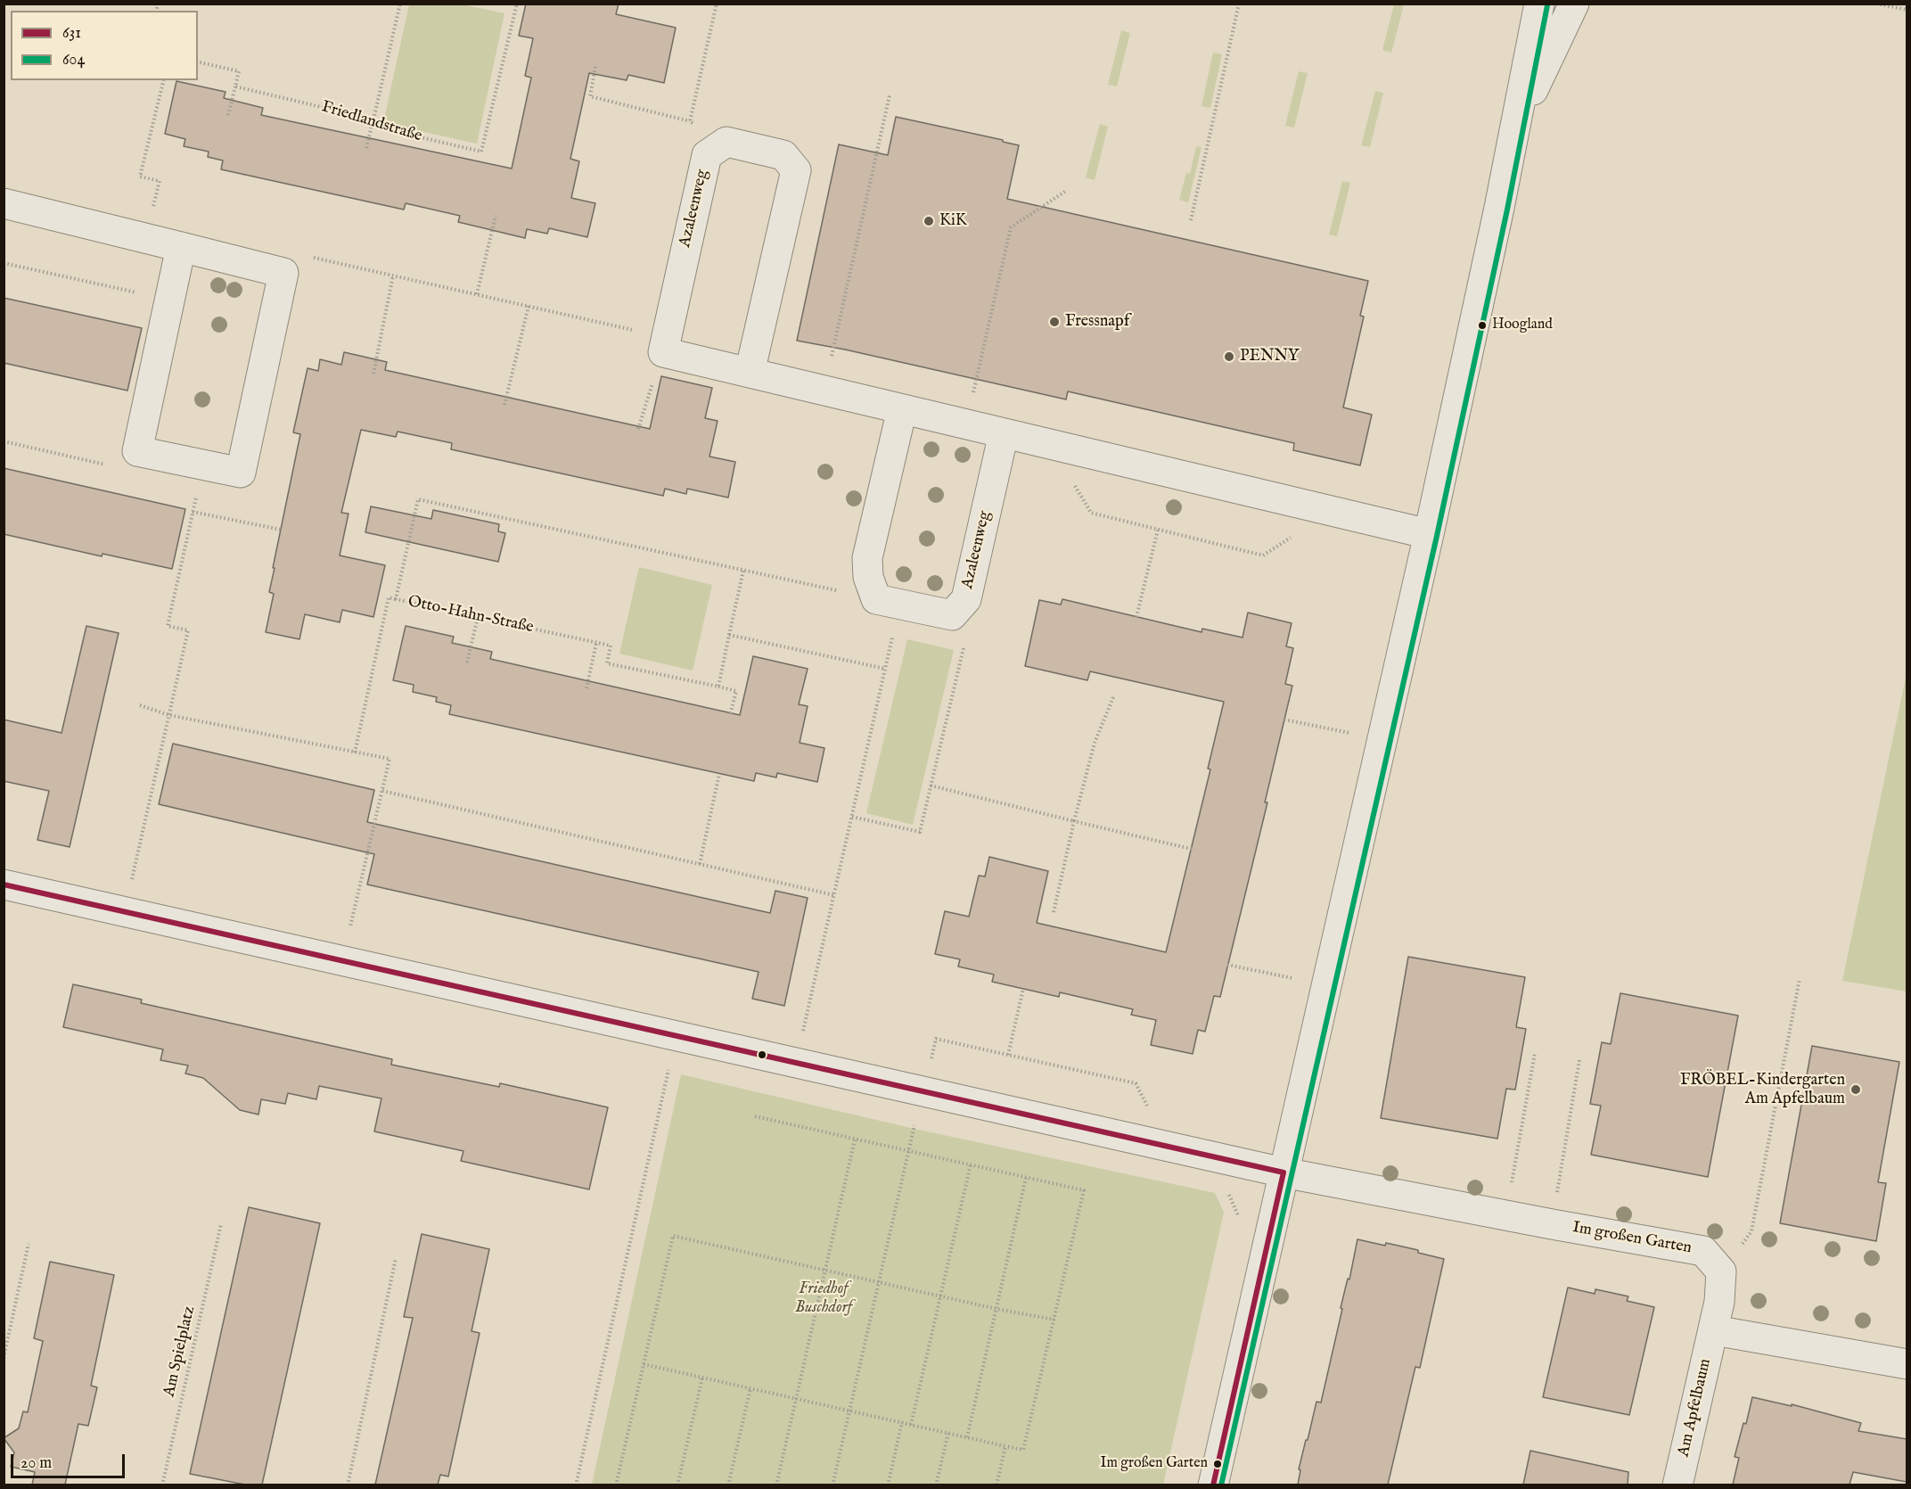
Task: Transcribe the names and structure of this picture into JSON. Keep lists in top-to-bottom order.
{
  "streets": {
    "street": ["Azaleenweg", "Im großen Garten", "Am Apfelbaum"],
    "path": ["Friedlandstraße", "Otto-Hahn-Straße", "Am Spielplatz"]
  },
  "parks": ["Friedhof Buschdorf"],
  "places": [
    "KiK",
    "Fressnapf",
    "Hoogland",
    "PENNY",
    "FRÖBEL-Kindergarten Am Apfelbaum",
    "Im großen Garten"
  ],
  "lines": ["transit line 604", "transit line 631"],
  "legend": ["631", "604"],
  "scale_bar": "20 m"
}
